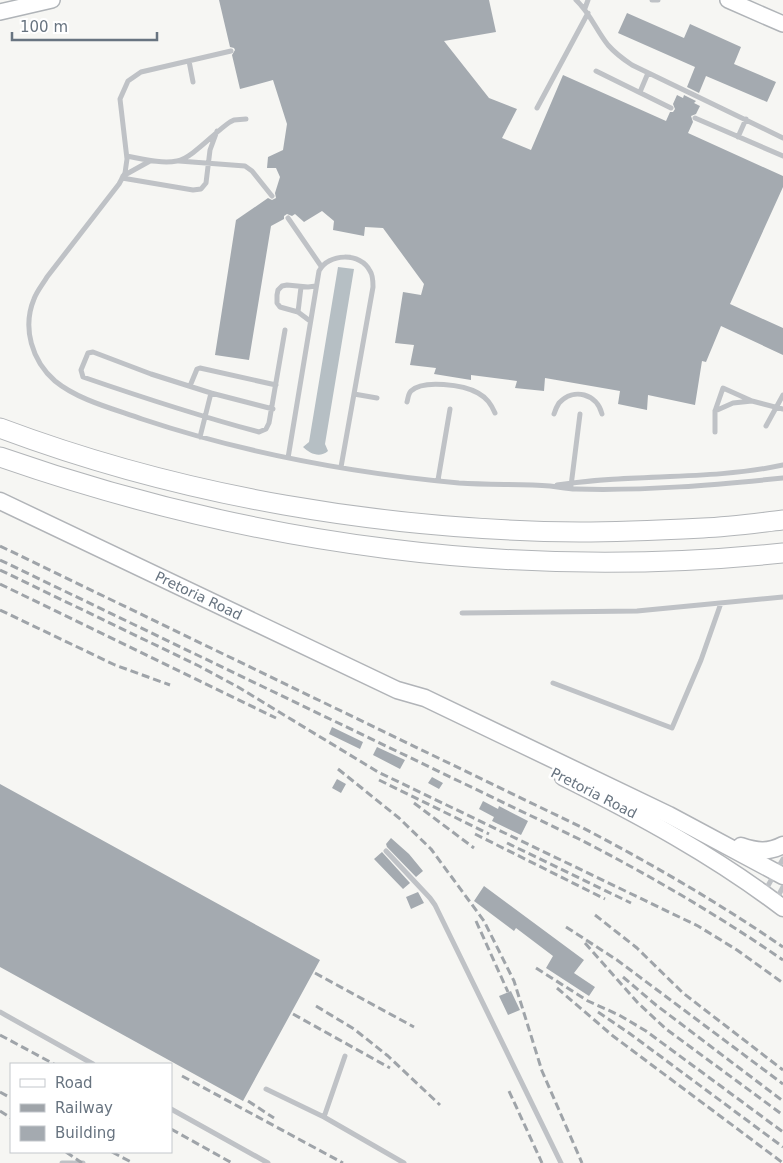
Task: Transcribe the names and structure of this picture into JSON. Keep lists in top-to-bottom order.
{
  "streets": {
    "main road": ["Pretoria Road"]
  },
  "legend": ["Road", "Railway", "Building"],
  "scale_bar": "100 m"
}
